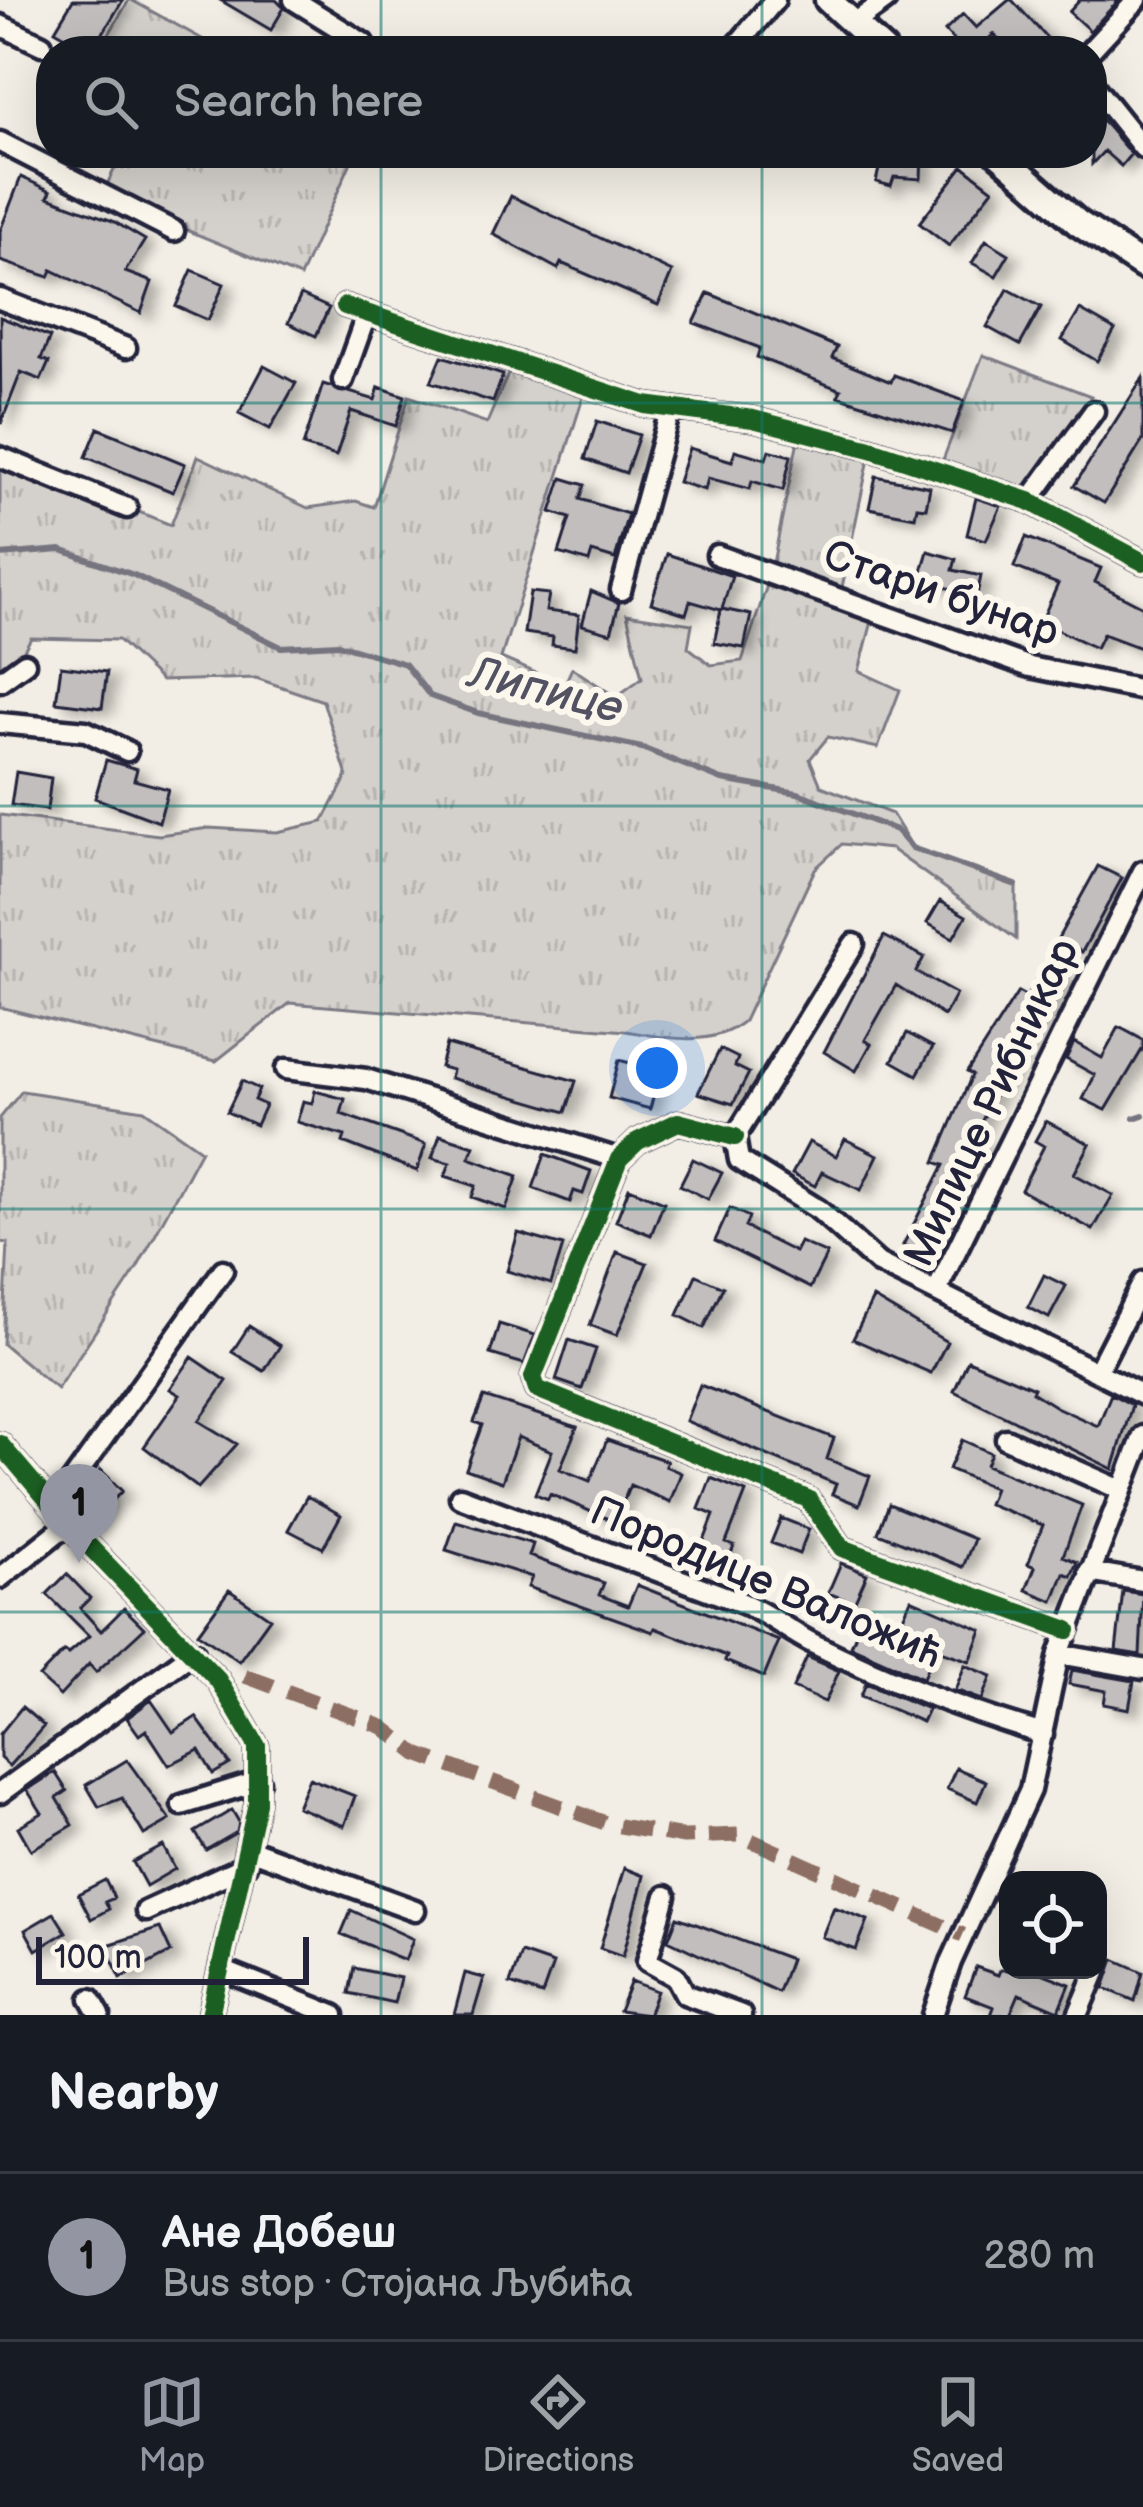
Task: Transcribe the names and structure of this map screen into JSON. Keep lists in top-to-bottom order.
{
  "streets": {
    "street": ["Стари бунар", "Милице Рибникар", "Породице Валожић"]
  },
  "water": ["Липице"],
  "scale_bar": "100 m",
  "page": {
    "search": "Search here",
    "pins": "1",
    "scale": "100 m",
    "heading": "Nearby",
    "list": [
      {
        "mark": "1",
        "name": "Ане Добеш",
        "note": "Bus stop · Стојана Љубића",
        "value": "280 m"
      }
    ],
    "nav": ["Map", "Directions", "Saved"]
  }
}
